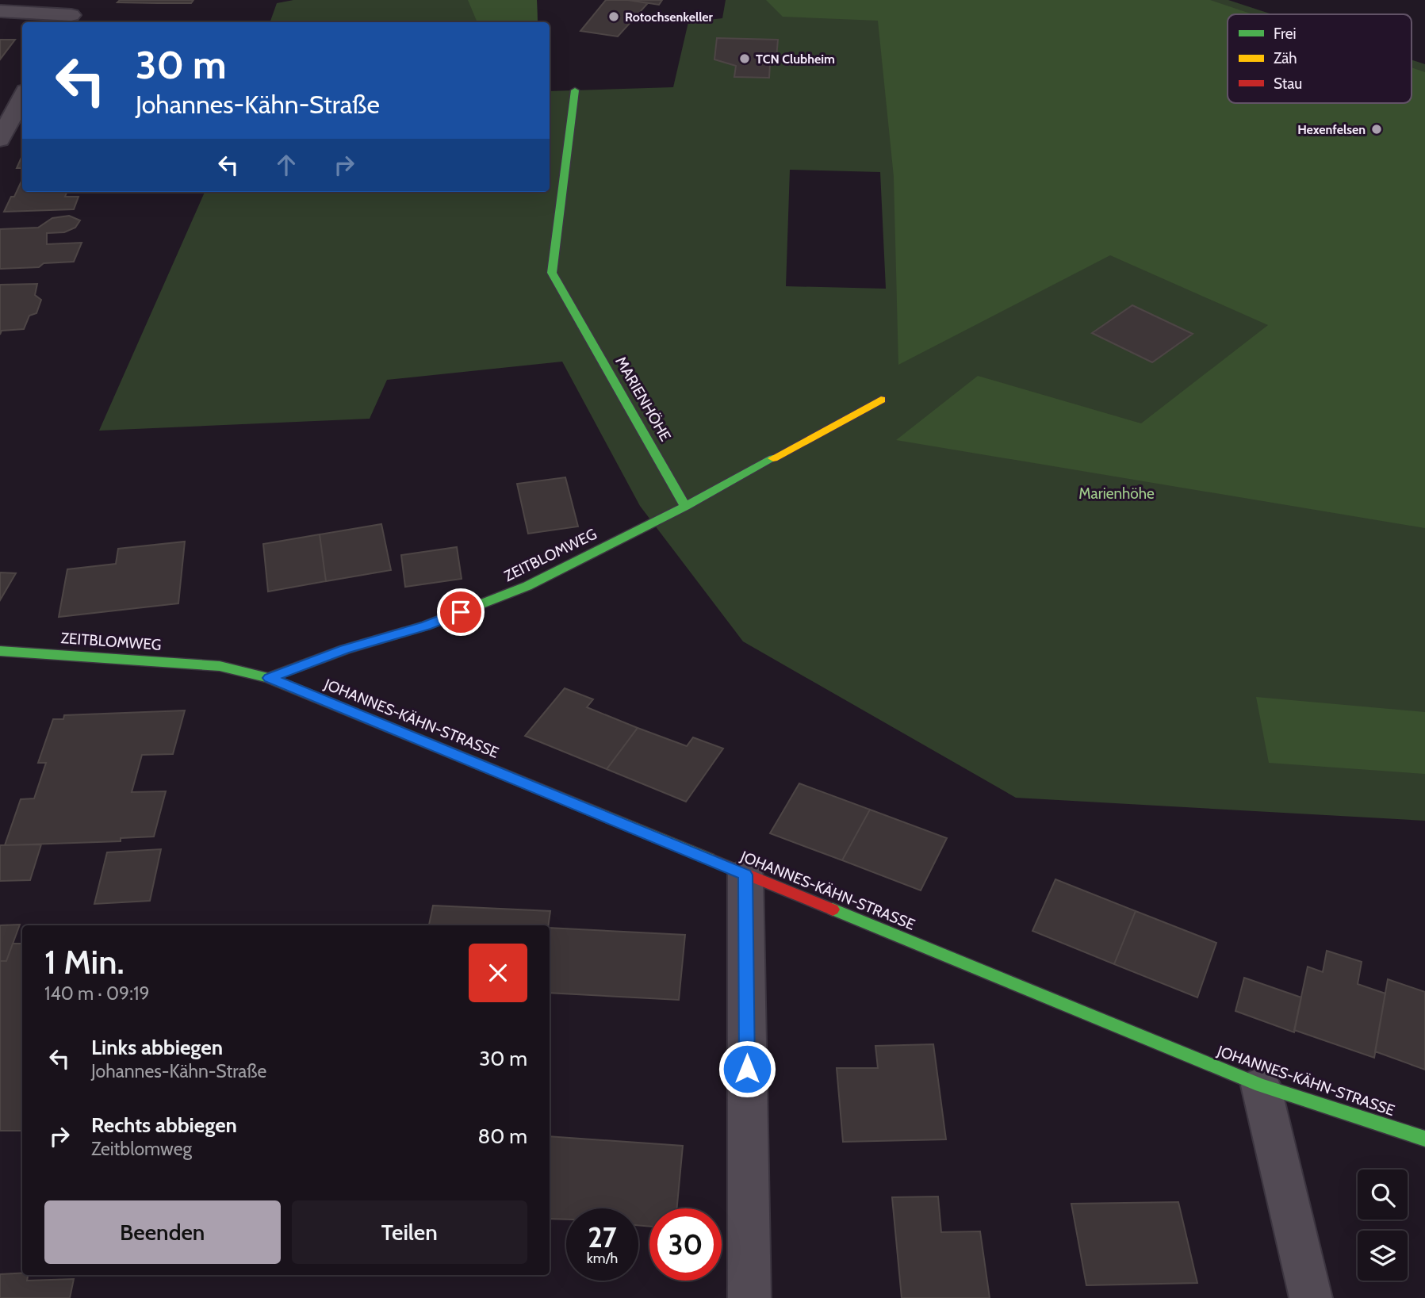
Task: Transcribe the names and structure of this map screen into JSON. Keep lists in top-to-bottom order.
{
  "streets": {
    "street": ["MARIENHÖHE", "ZEITBLOMWEG", "JOHANNES-KÄHN-STRASSE"]
  },
  "crossings": [
    ["MARIENHÖHE", "ZEITBLOMWEG"],
    ["ZEITBLOMWEG", "JOHANNES-KÄHN-STRASSE"]
  ],
  "parks": ["Marienhöhe"],
  "places": ["Rotochsenkeller", "TCN Clubheim", "Hexenfelsen"],
  "legend": ["Frei", "Zäh", "Stau"],
  "page": {
    "turn": ["30 m", "Johannes-Kähn-Straße"],
    "heading": ["1 Min.", "140 m · 09:19"],
    "list": [
      {
        "name": "Links abbiegen",
        "note": "Johannes-Kähn-Straße",
        "value": "30 m"
      },
      {
        "name": "Rechts abbiegen",
        "note": "Zeitblomweg",
        "value": "80 m"
      }
    ],
    "buttons": ["Beenden", "Teilen"],
    "speed": "27 km/h",
    "limit": "30"
  }
}
